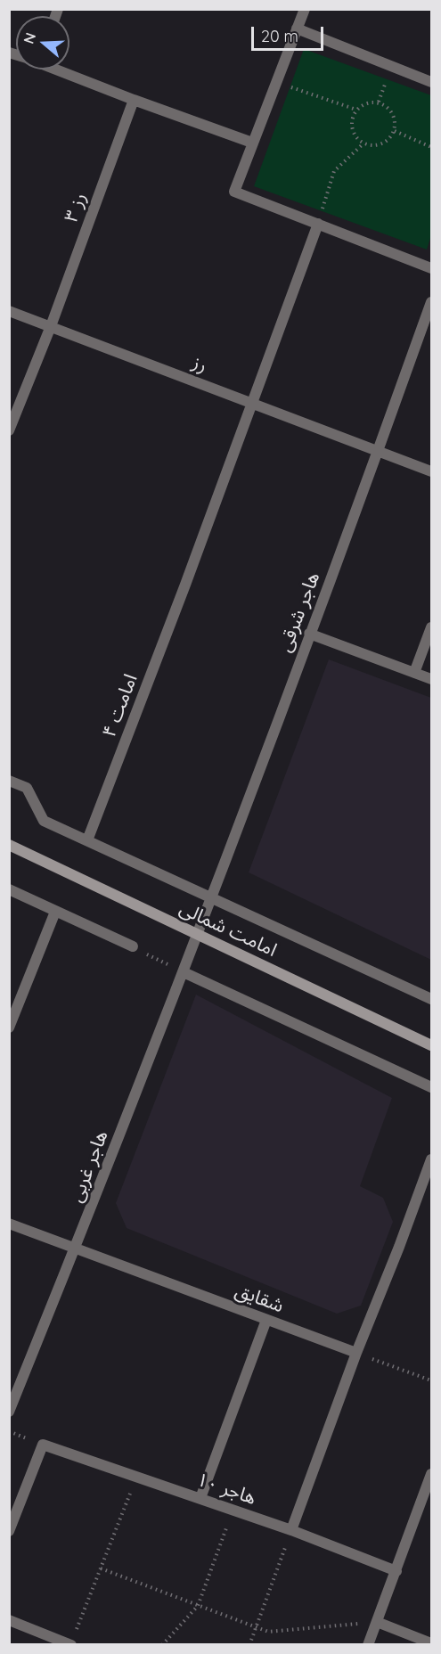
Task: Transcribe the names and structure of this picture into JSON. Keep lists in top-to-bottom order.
{
  "streets": {
    "main road": ["امامت شمالی"],
    "street": [
      "رز ۳",
      "رز",
      "هاجر شرقی",
      "امامت ۴",
      "هاجر غربی",
      "شقایق",
      "هاجر ۱۰"
    ]
  },
  "crossings": [
    ["رز ۳", "رز"],
    ["رز", "هاجر شرقی"],
    ["رز", "امامت ۴"],
    ["هاجر شرقی", "امامت شمالی"],
    ["هاجر شرقی", "هاجر غربی"],
    ["امامت شمالی", "هاجر غربی"],
    ["هاجر غربی", "شقایق"]
  ],
  "scale_bar": "20 m",
  "north": "left"
}
